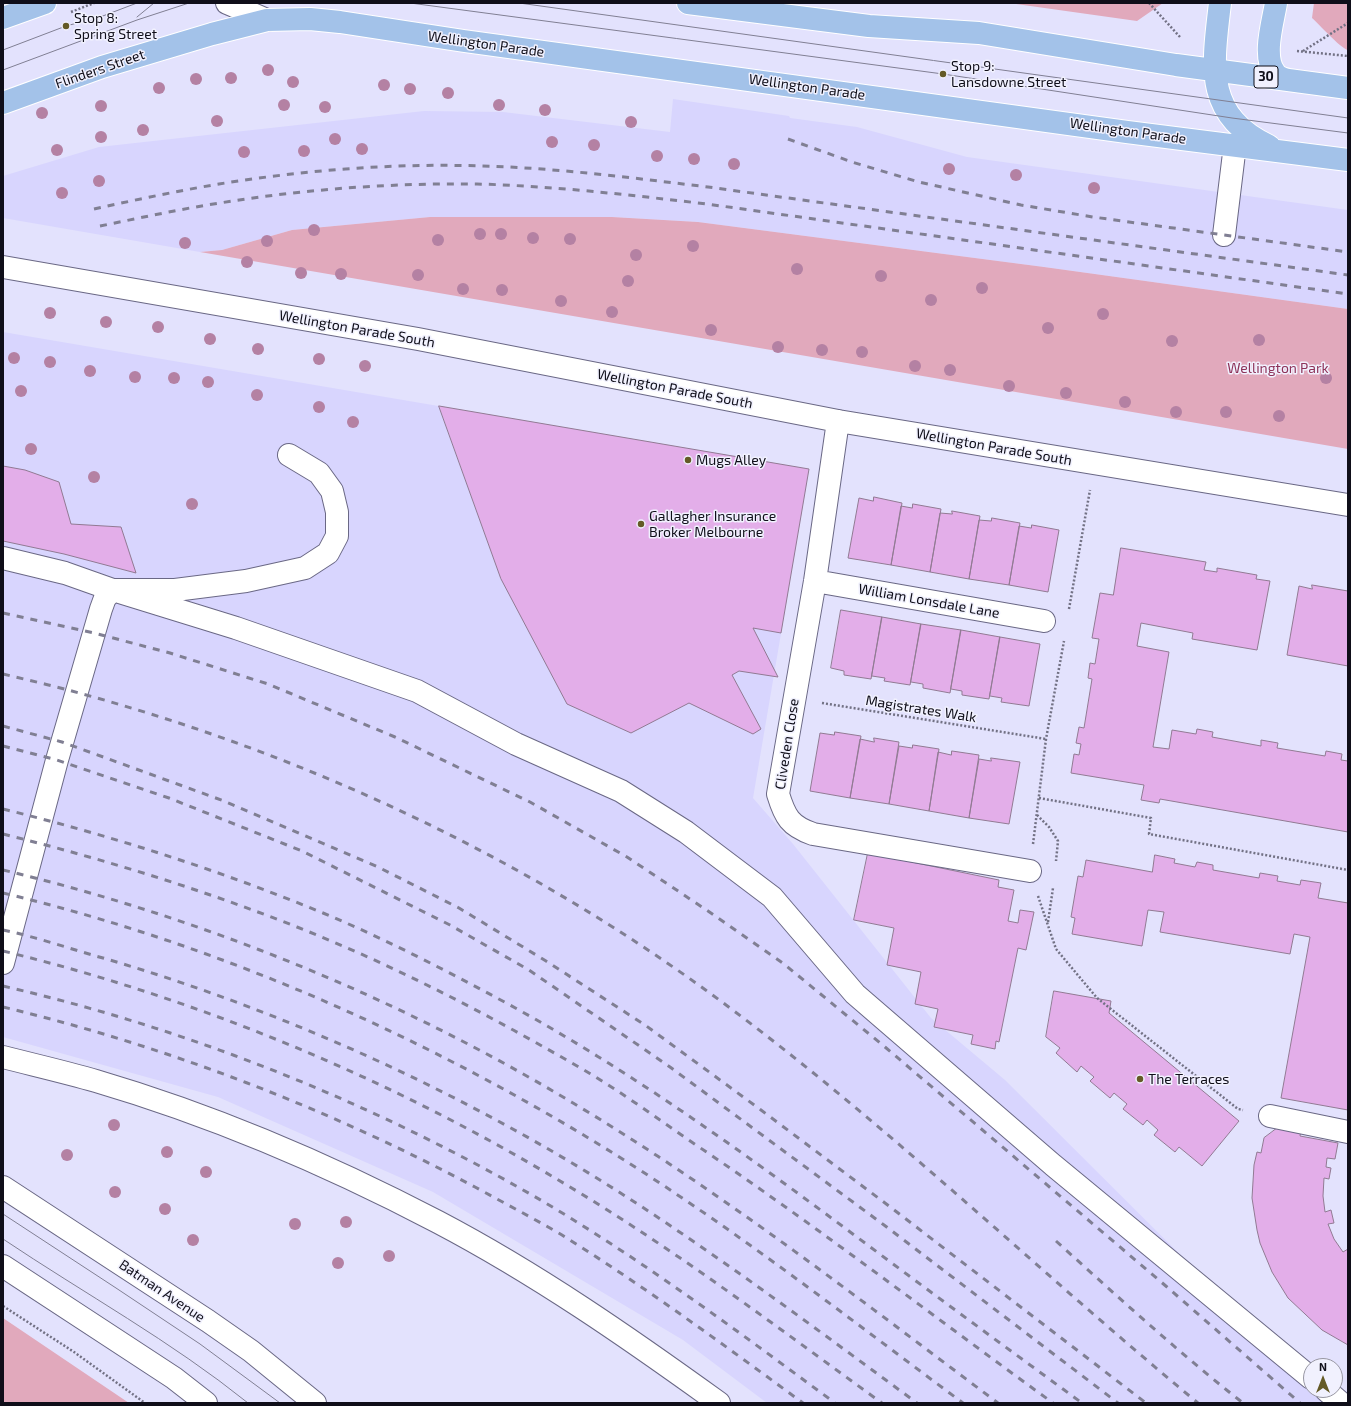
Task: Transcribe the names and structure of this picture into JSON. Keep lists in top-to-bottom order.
{
  "streets": {
    "main road": ["Wellington Parade", "Flinders Street", "30"],
    "street": [
      "Wellington Parade South",
      "William Lonsdale Lane",
      "Cliveden Close",
      "Batman Avenue"
    ],
    "path": ["Magistrates Walk"]
  },
  "crossings": [
    ["Wellington Parade", "Flinders Street"],
    ["Wellington Parade South", "Cliveden Close"],
    ["William Lonsdale Lane", "Cliveden Close"],
    ["Magistrates Walk", "Cliveden Close"]
  ],
  "parks": ["Wellington Park"],
  "places": [
    "Stop 8: Spring Street",
    "Stop 9: Lansdowne Street",
    "Mugs Alley",
    "Gallagher Insurance Broker Melbourne",
    "The Terraces"
  ],
  "north": "top"
}
